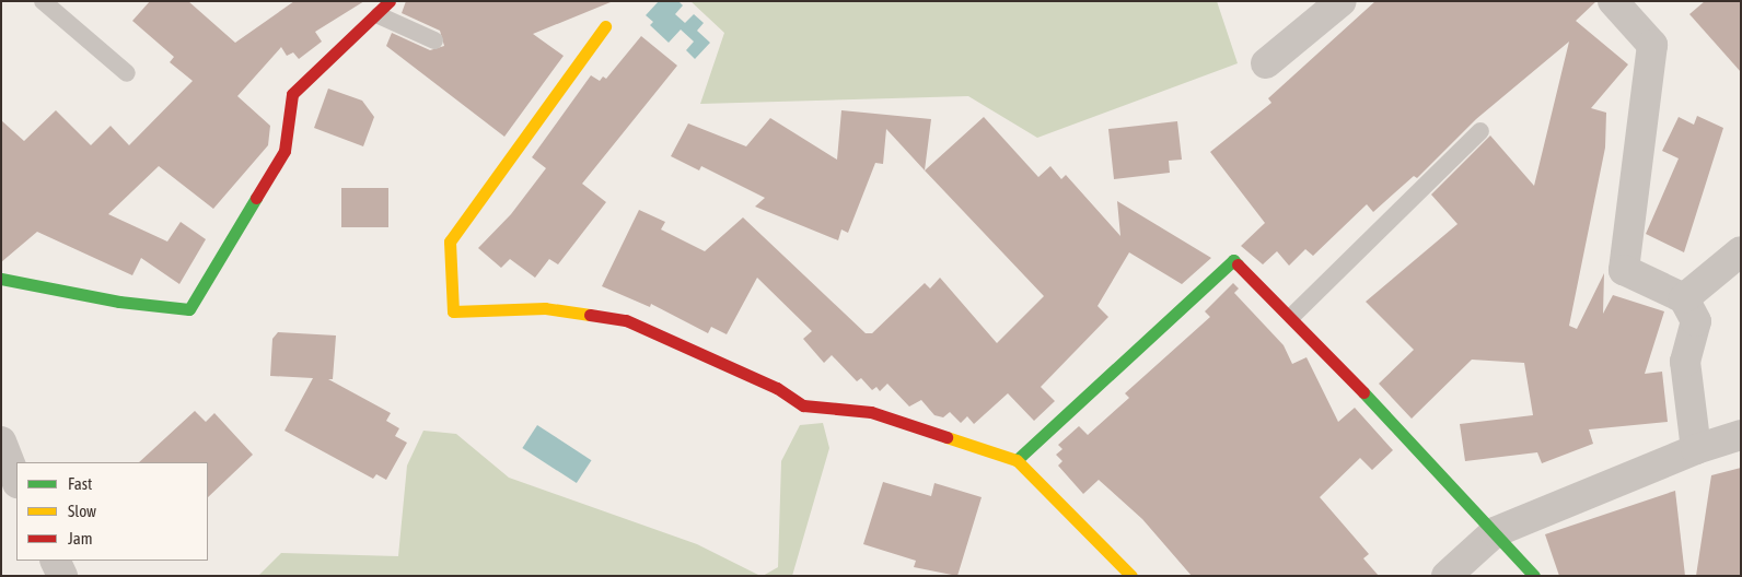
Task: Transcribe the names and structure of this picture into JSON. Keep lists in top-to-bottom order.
{
  "legend": ["Fast", "Slow", "Jam"]
}
